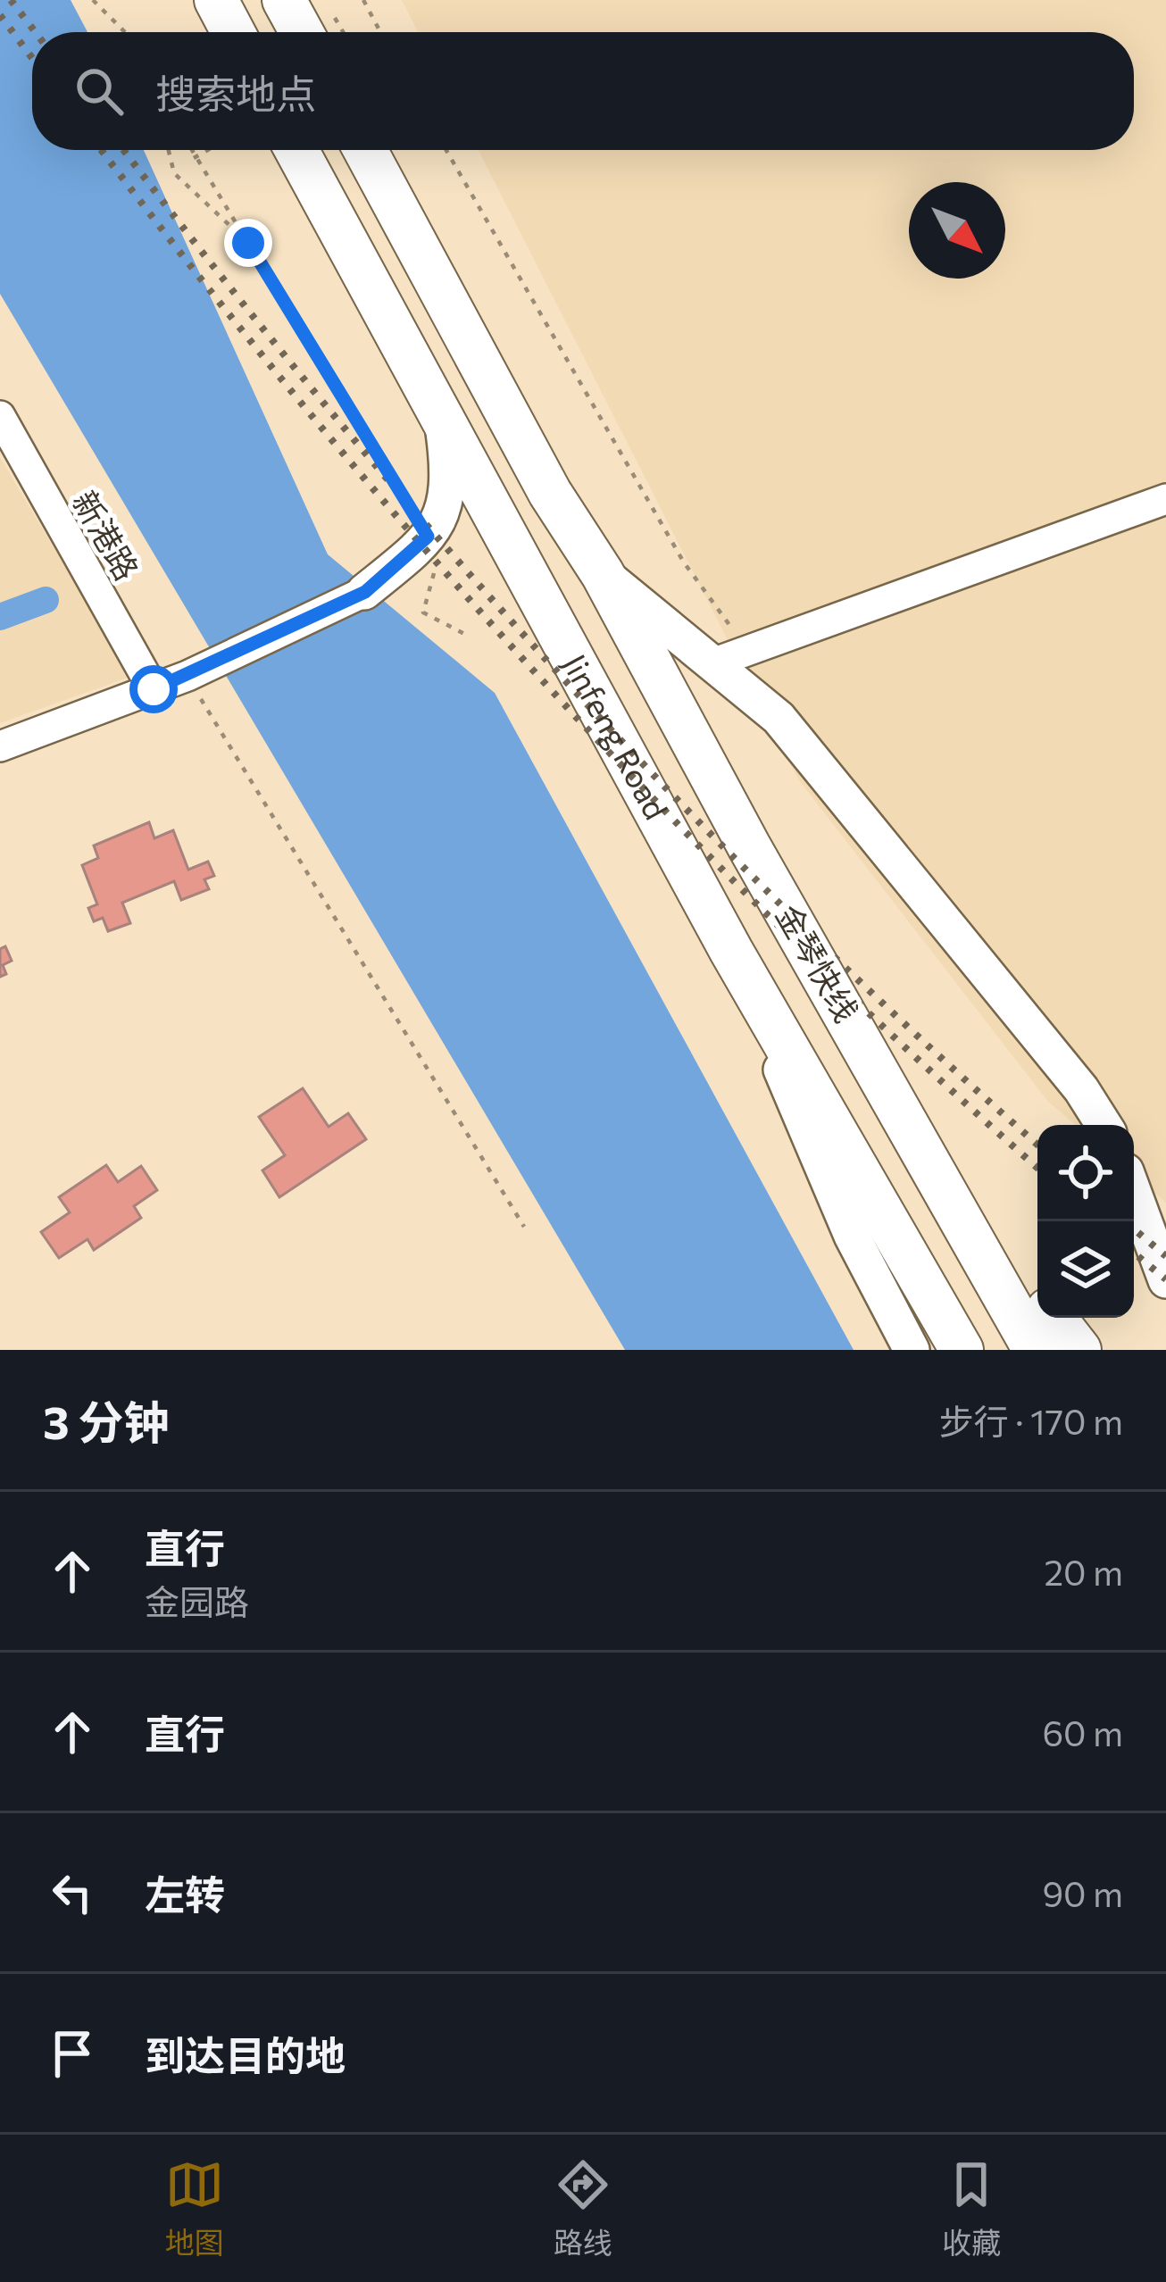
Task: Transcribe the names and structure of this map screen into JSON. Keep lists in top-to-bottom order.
{
  "streets": {
    "highway": ["Jinfeng Road", "金琴快线"],
    "street": ["新港路"]
  },
  "north": "bottom right",
  "page": {
    "search": "搜索地点",
    "heading": ["3 分钟", "步行 · 170 m"],
    "list": [
      ["直行", "金园路", "20 m"],
      ["直行", "60 m"],
      ["左转", "90 m"],
      "到达目的地"
    ],
    "nav": ["地图", "路线", "收藏"]
  }
}
